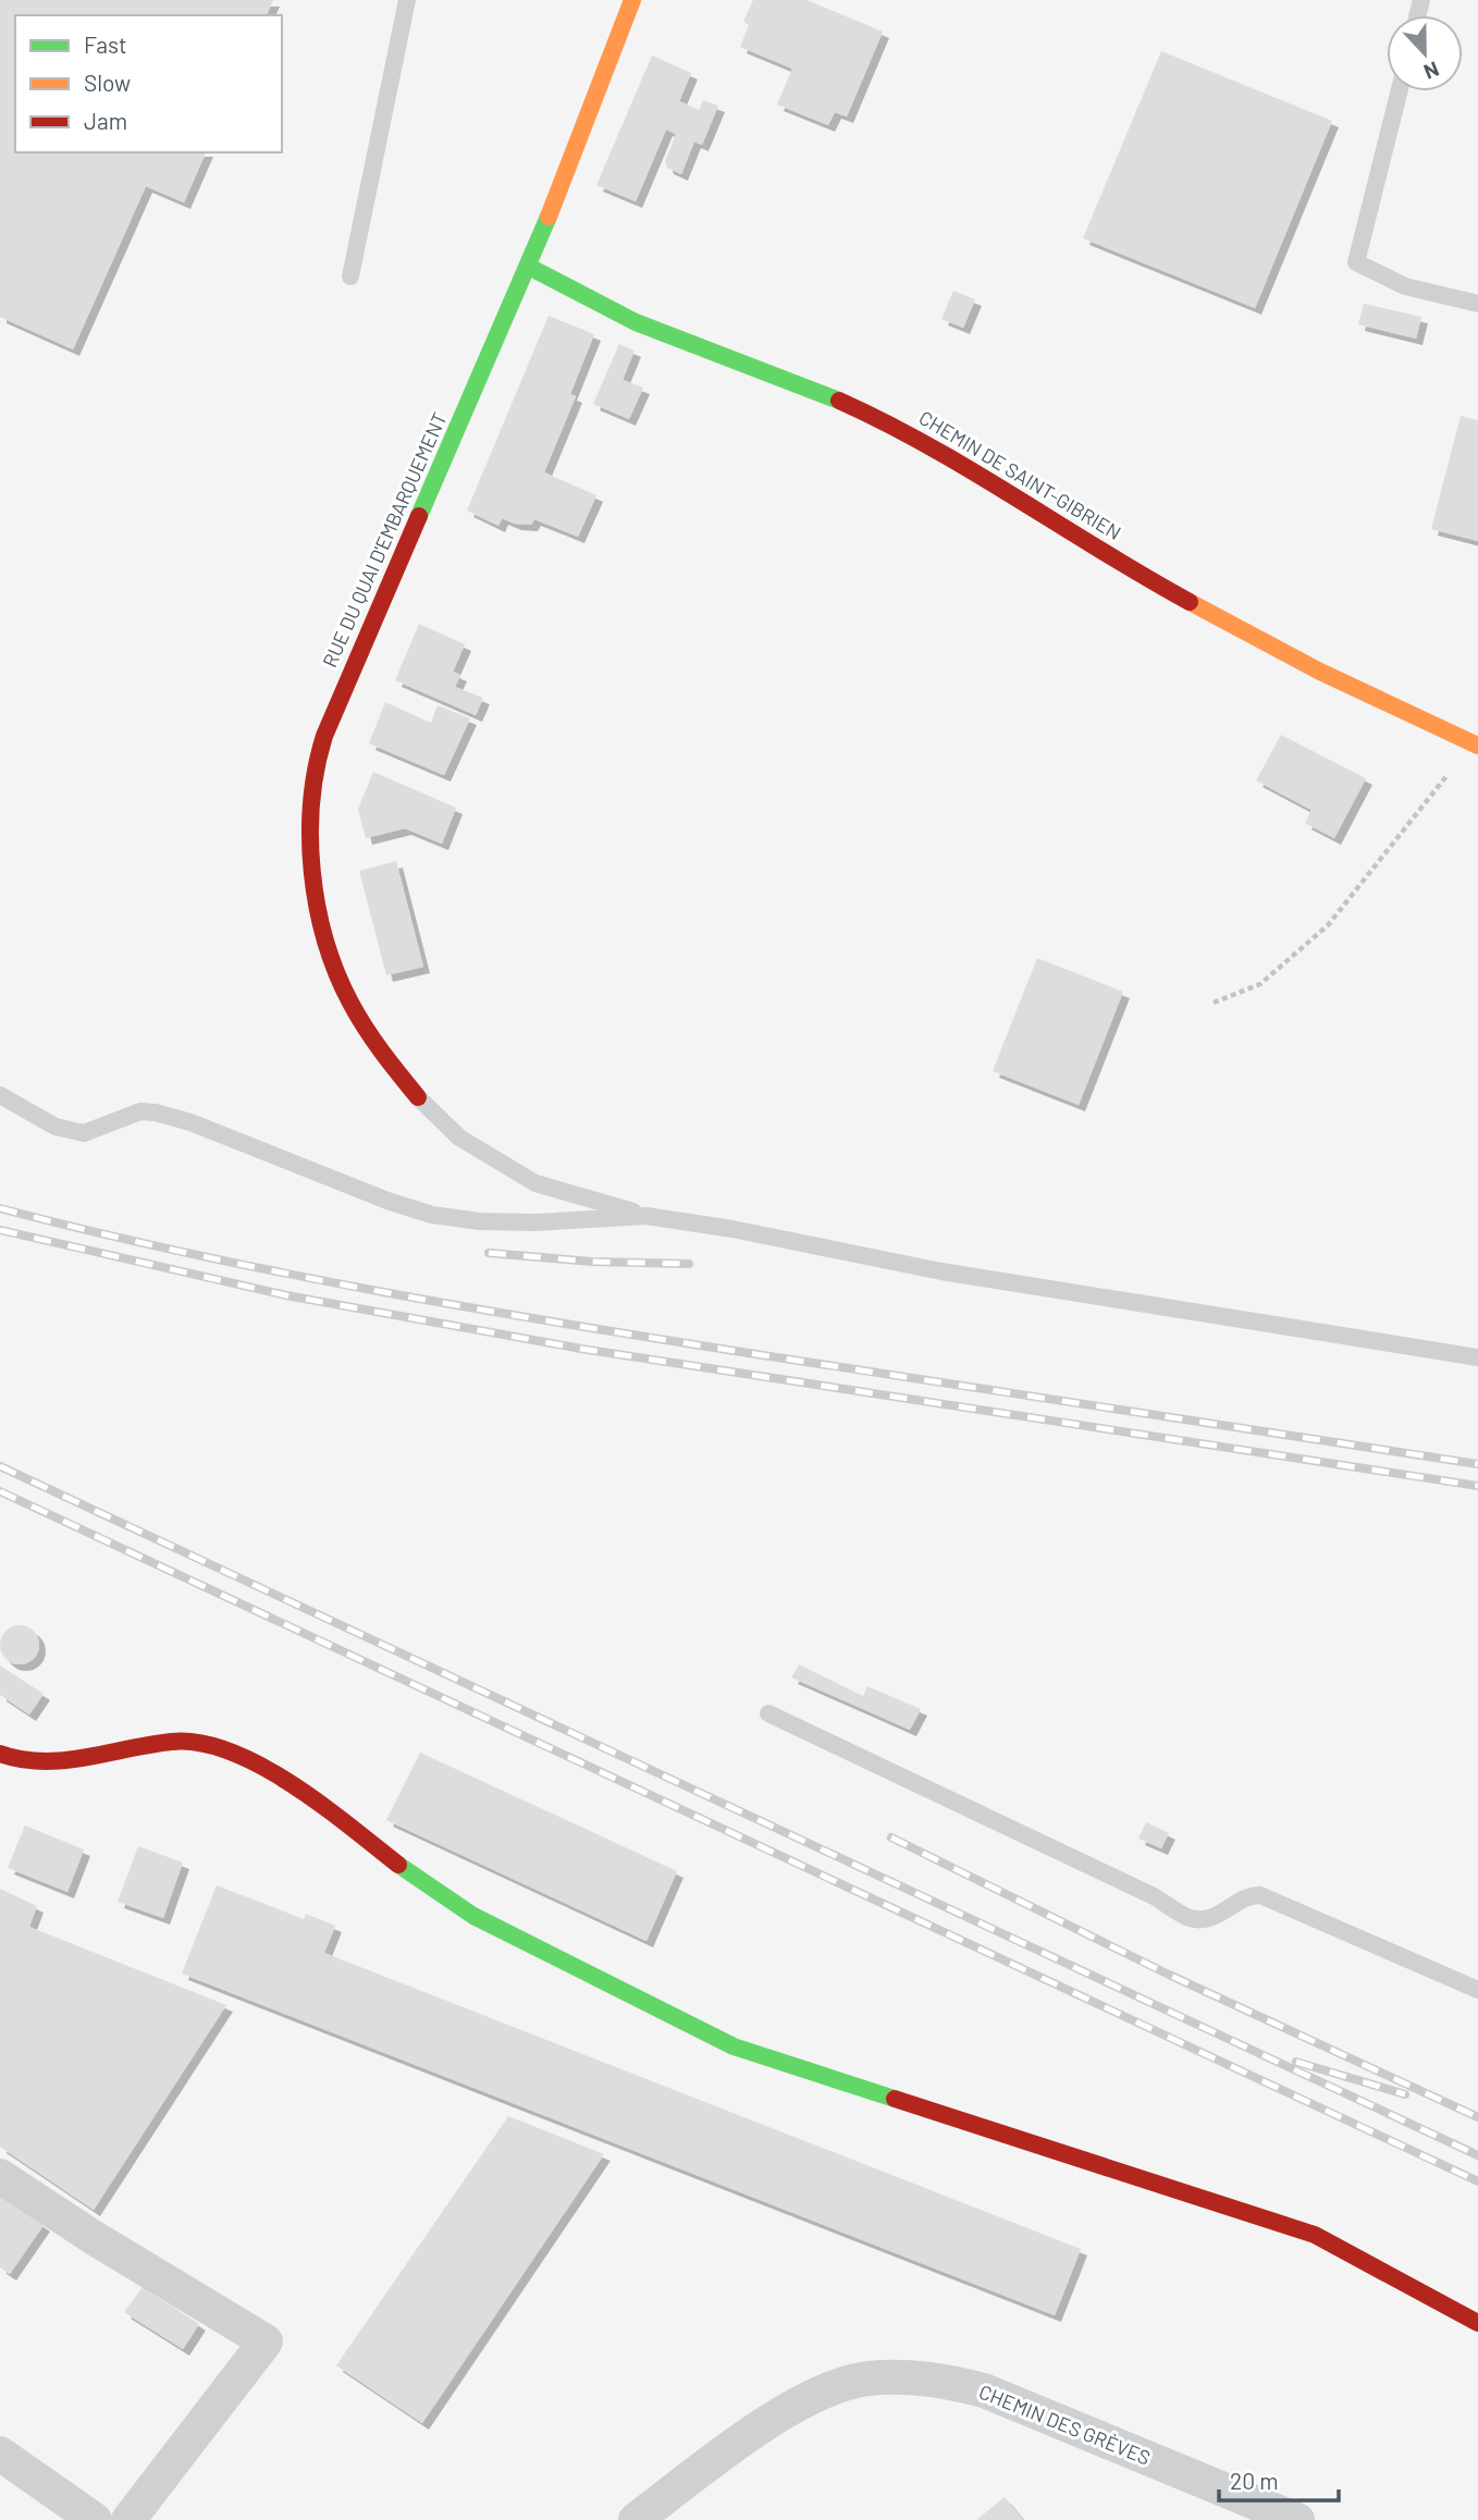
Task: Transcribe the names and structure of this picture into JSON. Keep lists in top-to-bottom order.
{
  "streets": {
    "street": ["CHEMIN DE SAINT-GIBRIEN", "RUE DU QUAI D'EMBARQUEMENT", "CHEMIN DES GRÈVES"]
  },
  "crossings": [
    ["CHEMIN DE SAINT-GIBRIEN", "RUE DU QUAI D'EMBARQUEMENT"]
  ],
  "legend": ["Fast", "Slow", "Jam"],
  "scale_bar": "20 m",
  "north": "bottom"
}
